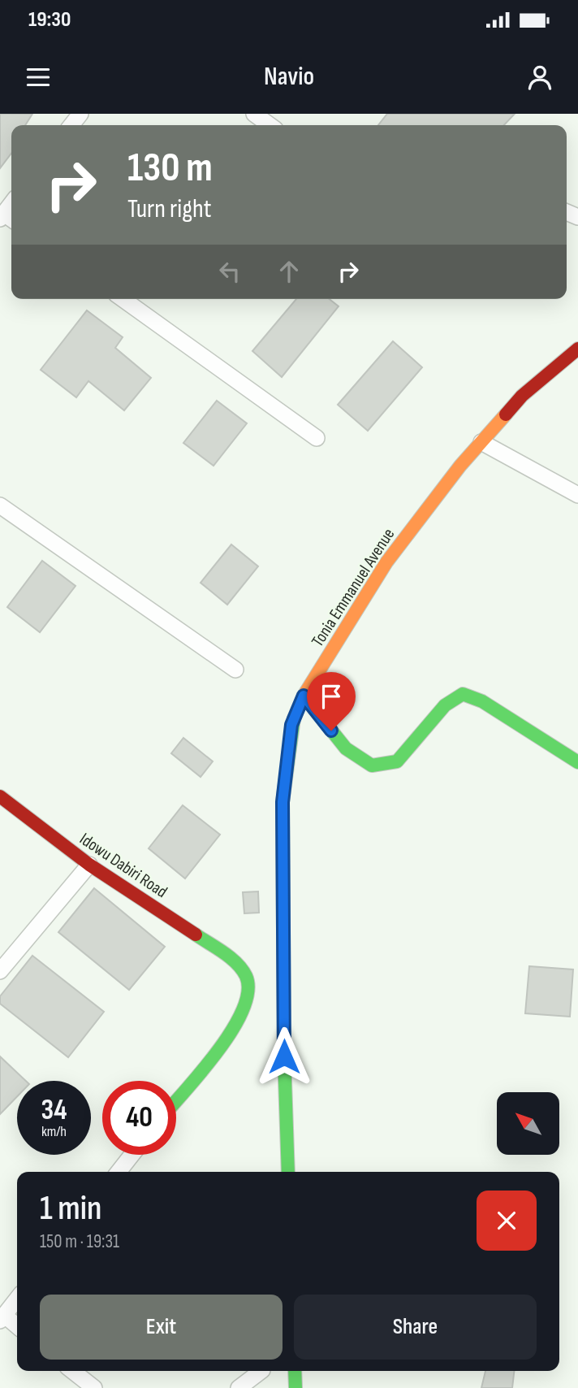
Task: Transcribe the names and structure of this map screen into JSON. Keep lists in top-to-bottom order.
{
  "streets": {
    "street": ["Tonia Emmanuel Avenue", "Idowu Dabiri Road"]
  },
  "north": "top left",
  "page": {
    "status": "19:30",
    "header": "Navio",
    "turn": ["130 m", "Turn right"],
    "speed": "34 km/h",
    "limit": "40",
    "heading": ["1 min", "150 m · 19:31"],
    "buttons": ["Exit", "Share"]
  }
}
